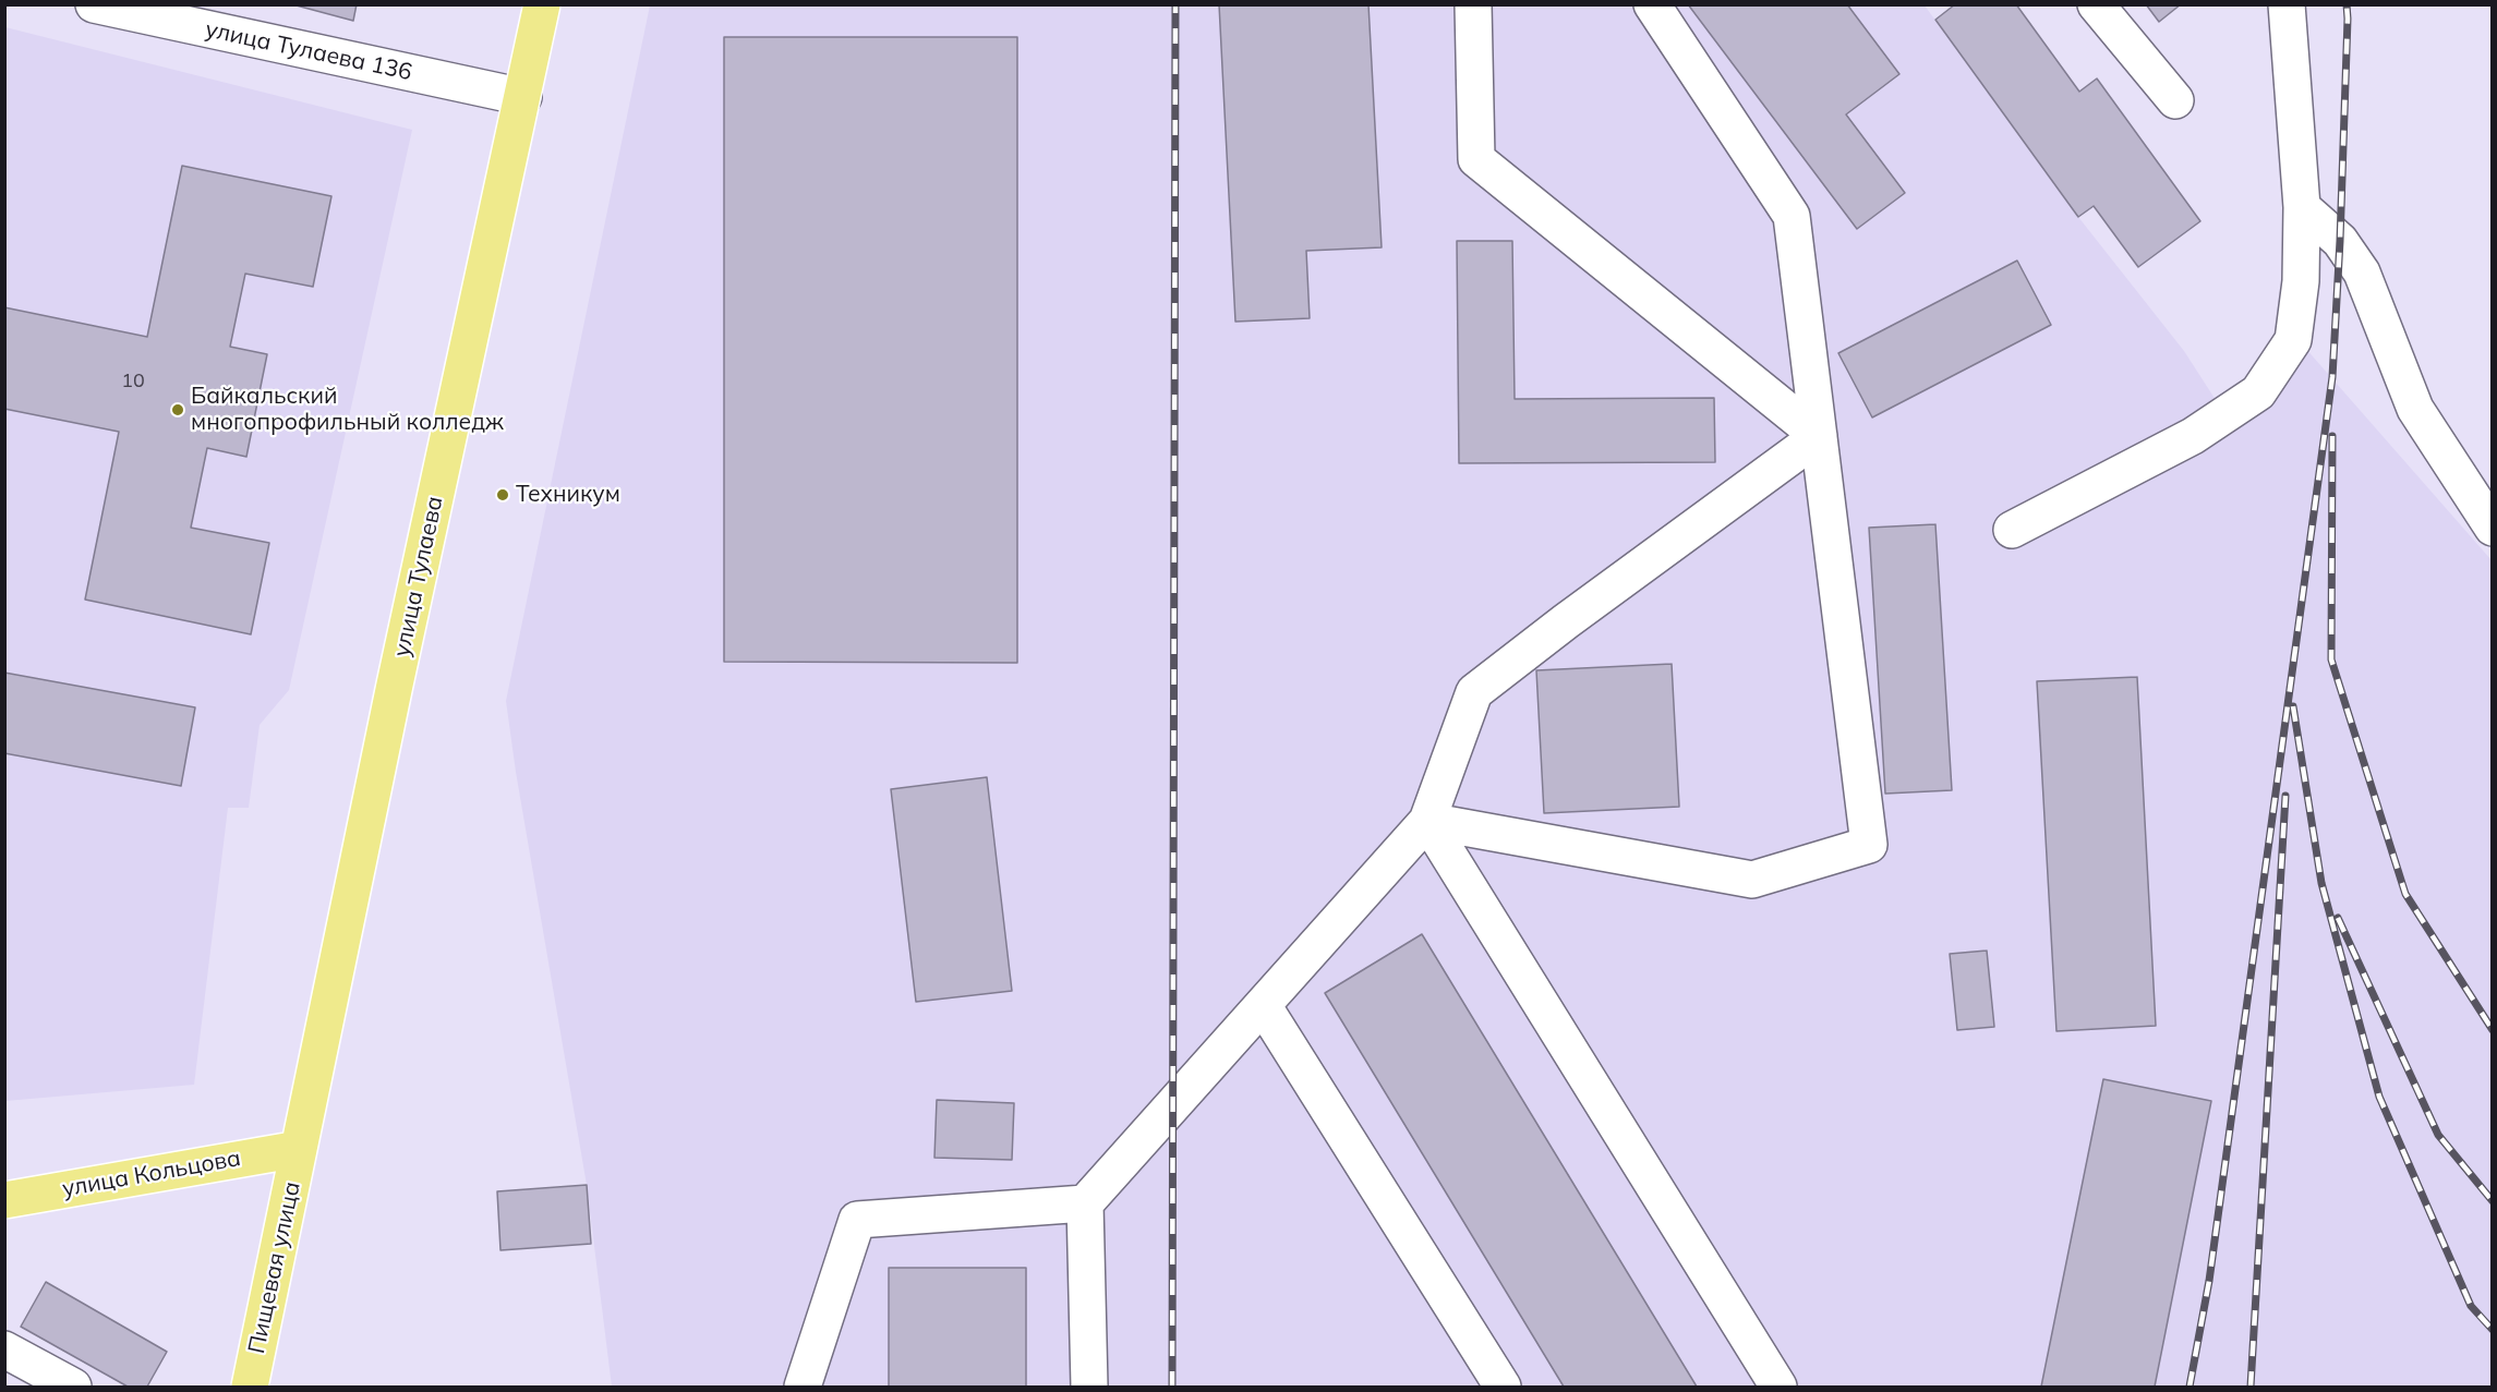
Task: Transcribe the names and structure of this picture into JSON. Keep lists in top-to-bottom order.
{
  "streets": {
    "main road": ["улица Тулаева", "улица Кольцова", "Пищевая улица"],
    "street": ["улица Тулаева 136"]
  },
  "crossings": [
    ["улица Тулаева 136", "улица Тулаева"],
    ["улица Тулаева", "улица Кольцова"],
    ["улица Тулаева", "Пищевая улица"],
    ["улица Кольцова", "Пищевая улица"]
  ],
  "places": ["Байкальский многопрофильный колледж", "Техникум"],
  "house_numbers": ["10"]
}
